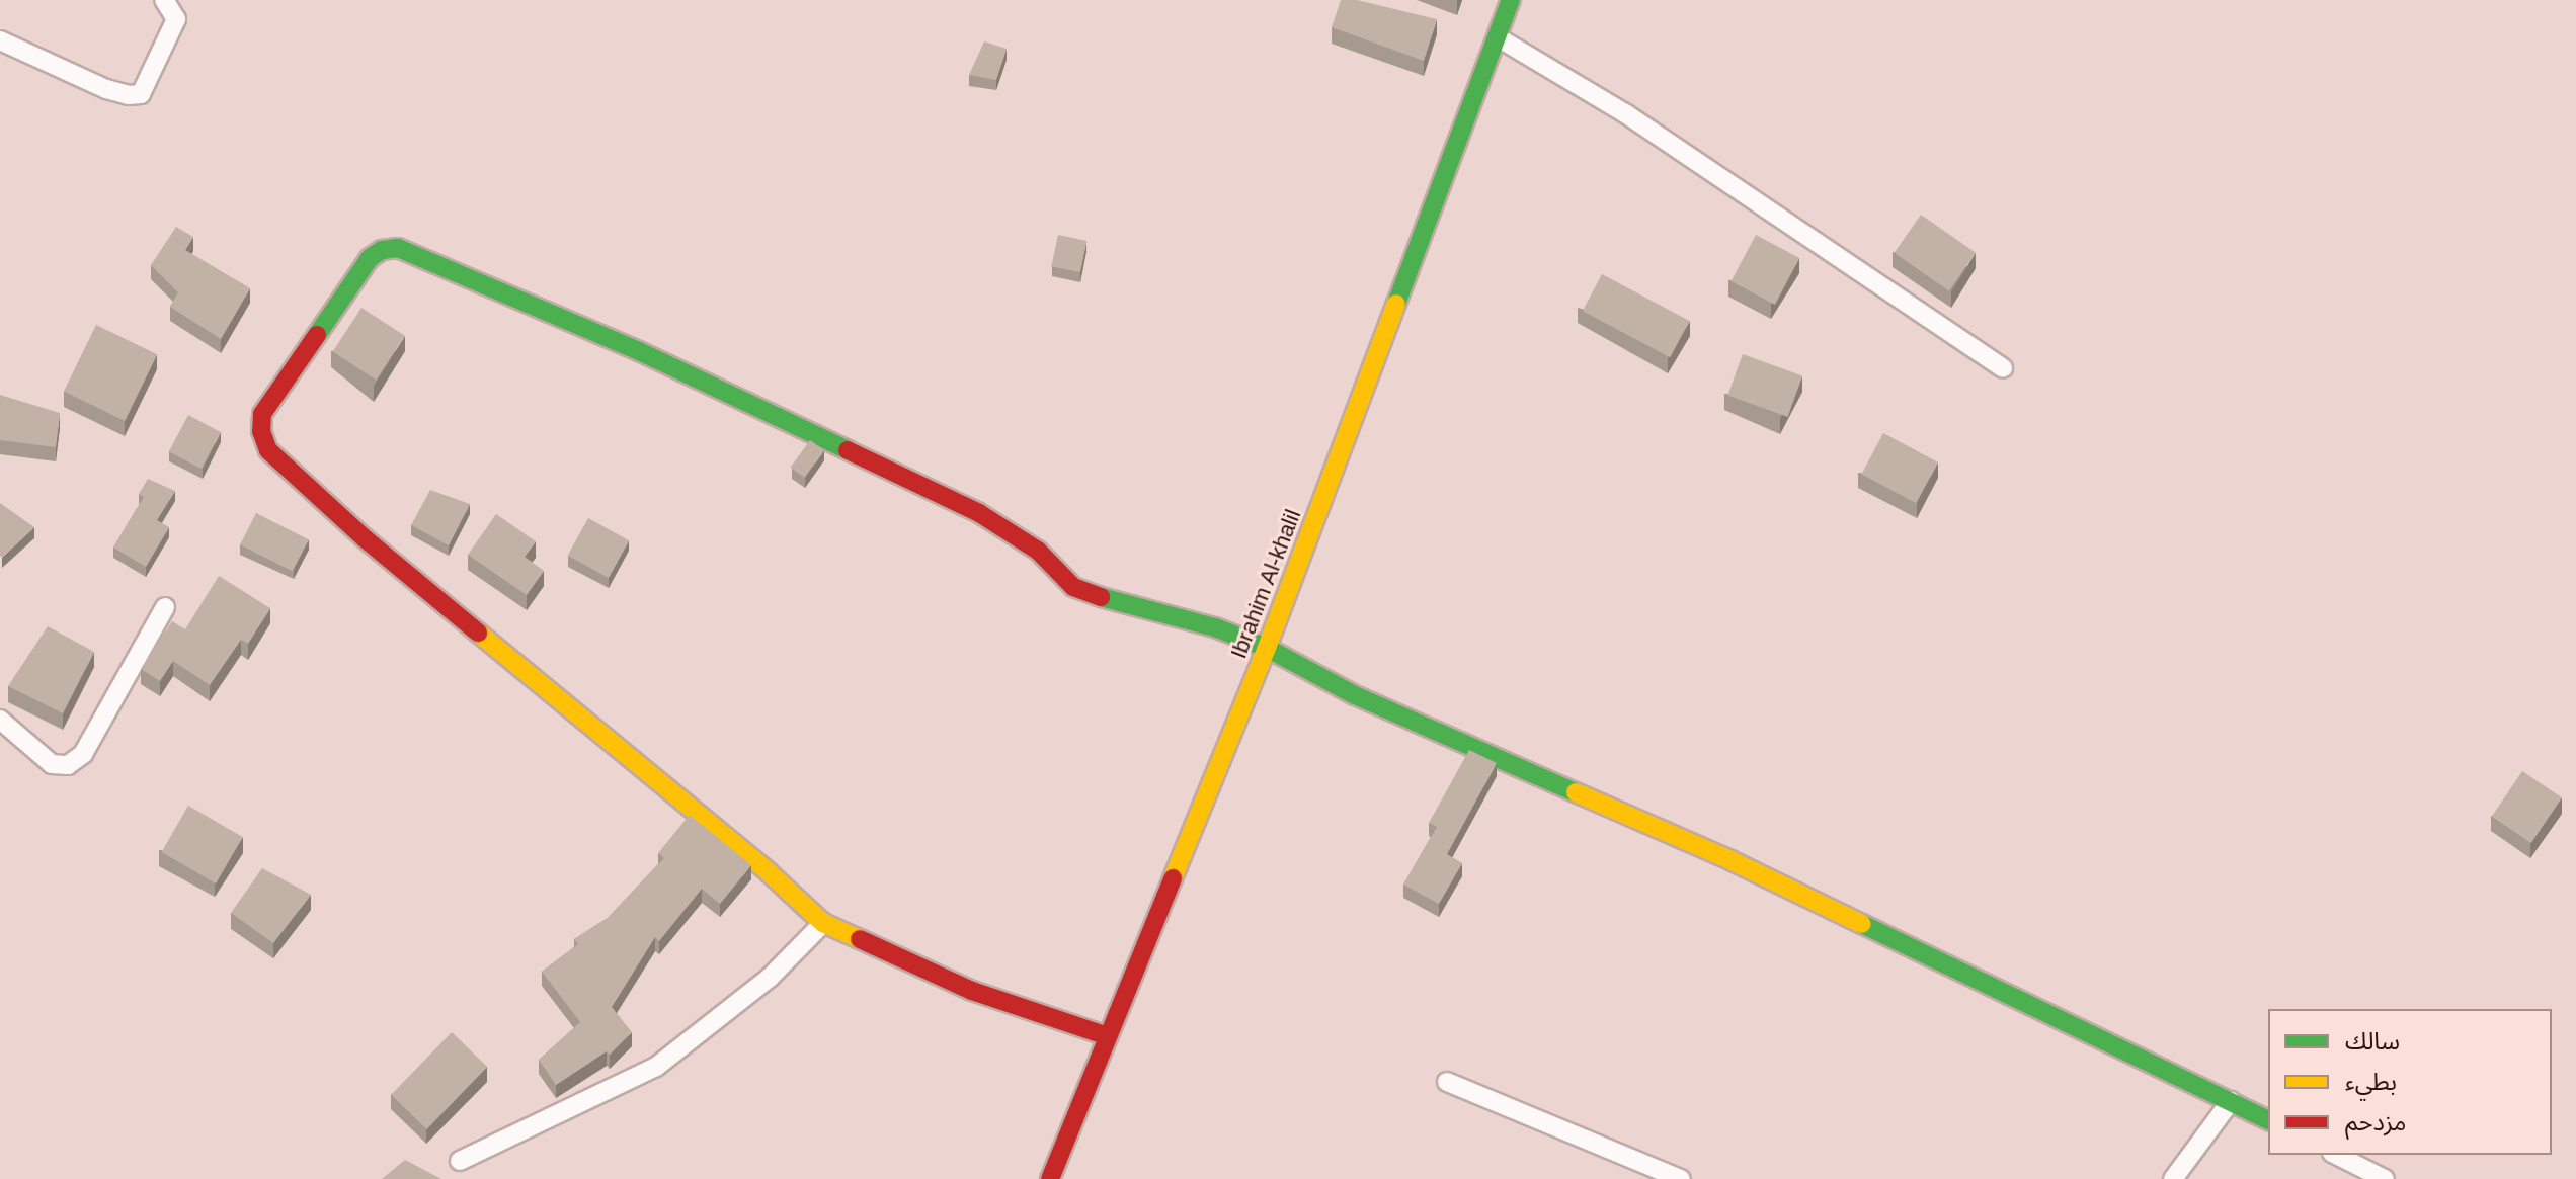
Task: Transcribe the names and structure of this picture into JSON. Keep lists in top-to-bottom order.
{
  "streets": {
    "street": ["Ibrahim Al-khalil"]
  },
  "legend": ["سالك", "بطيء", "مزدحم"]
}
